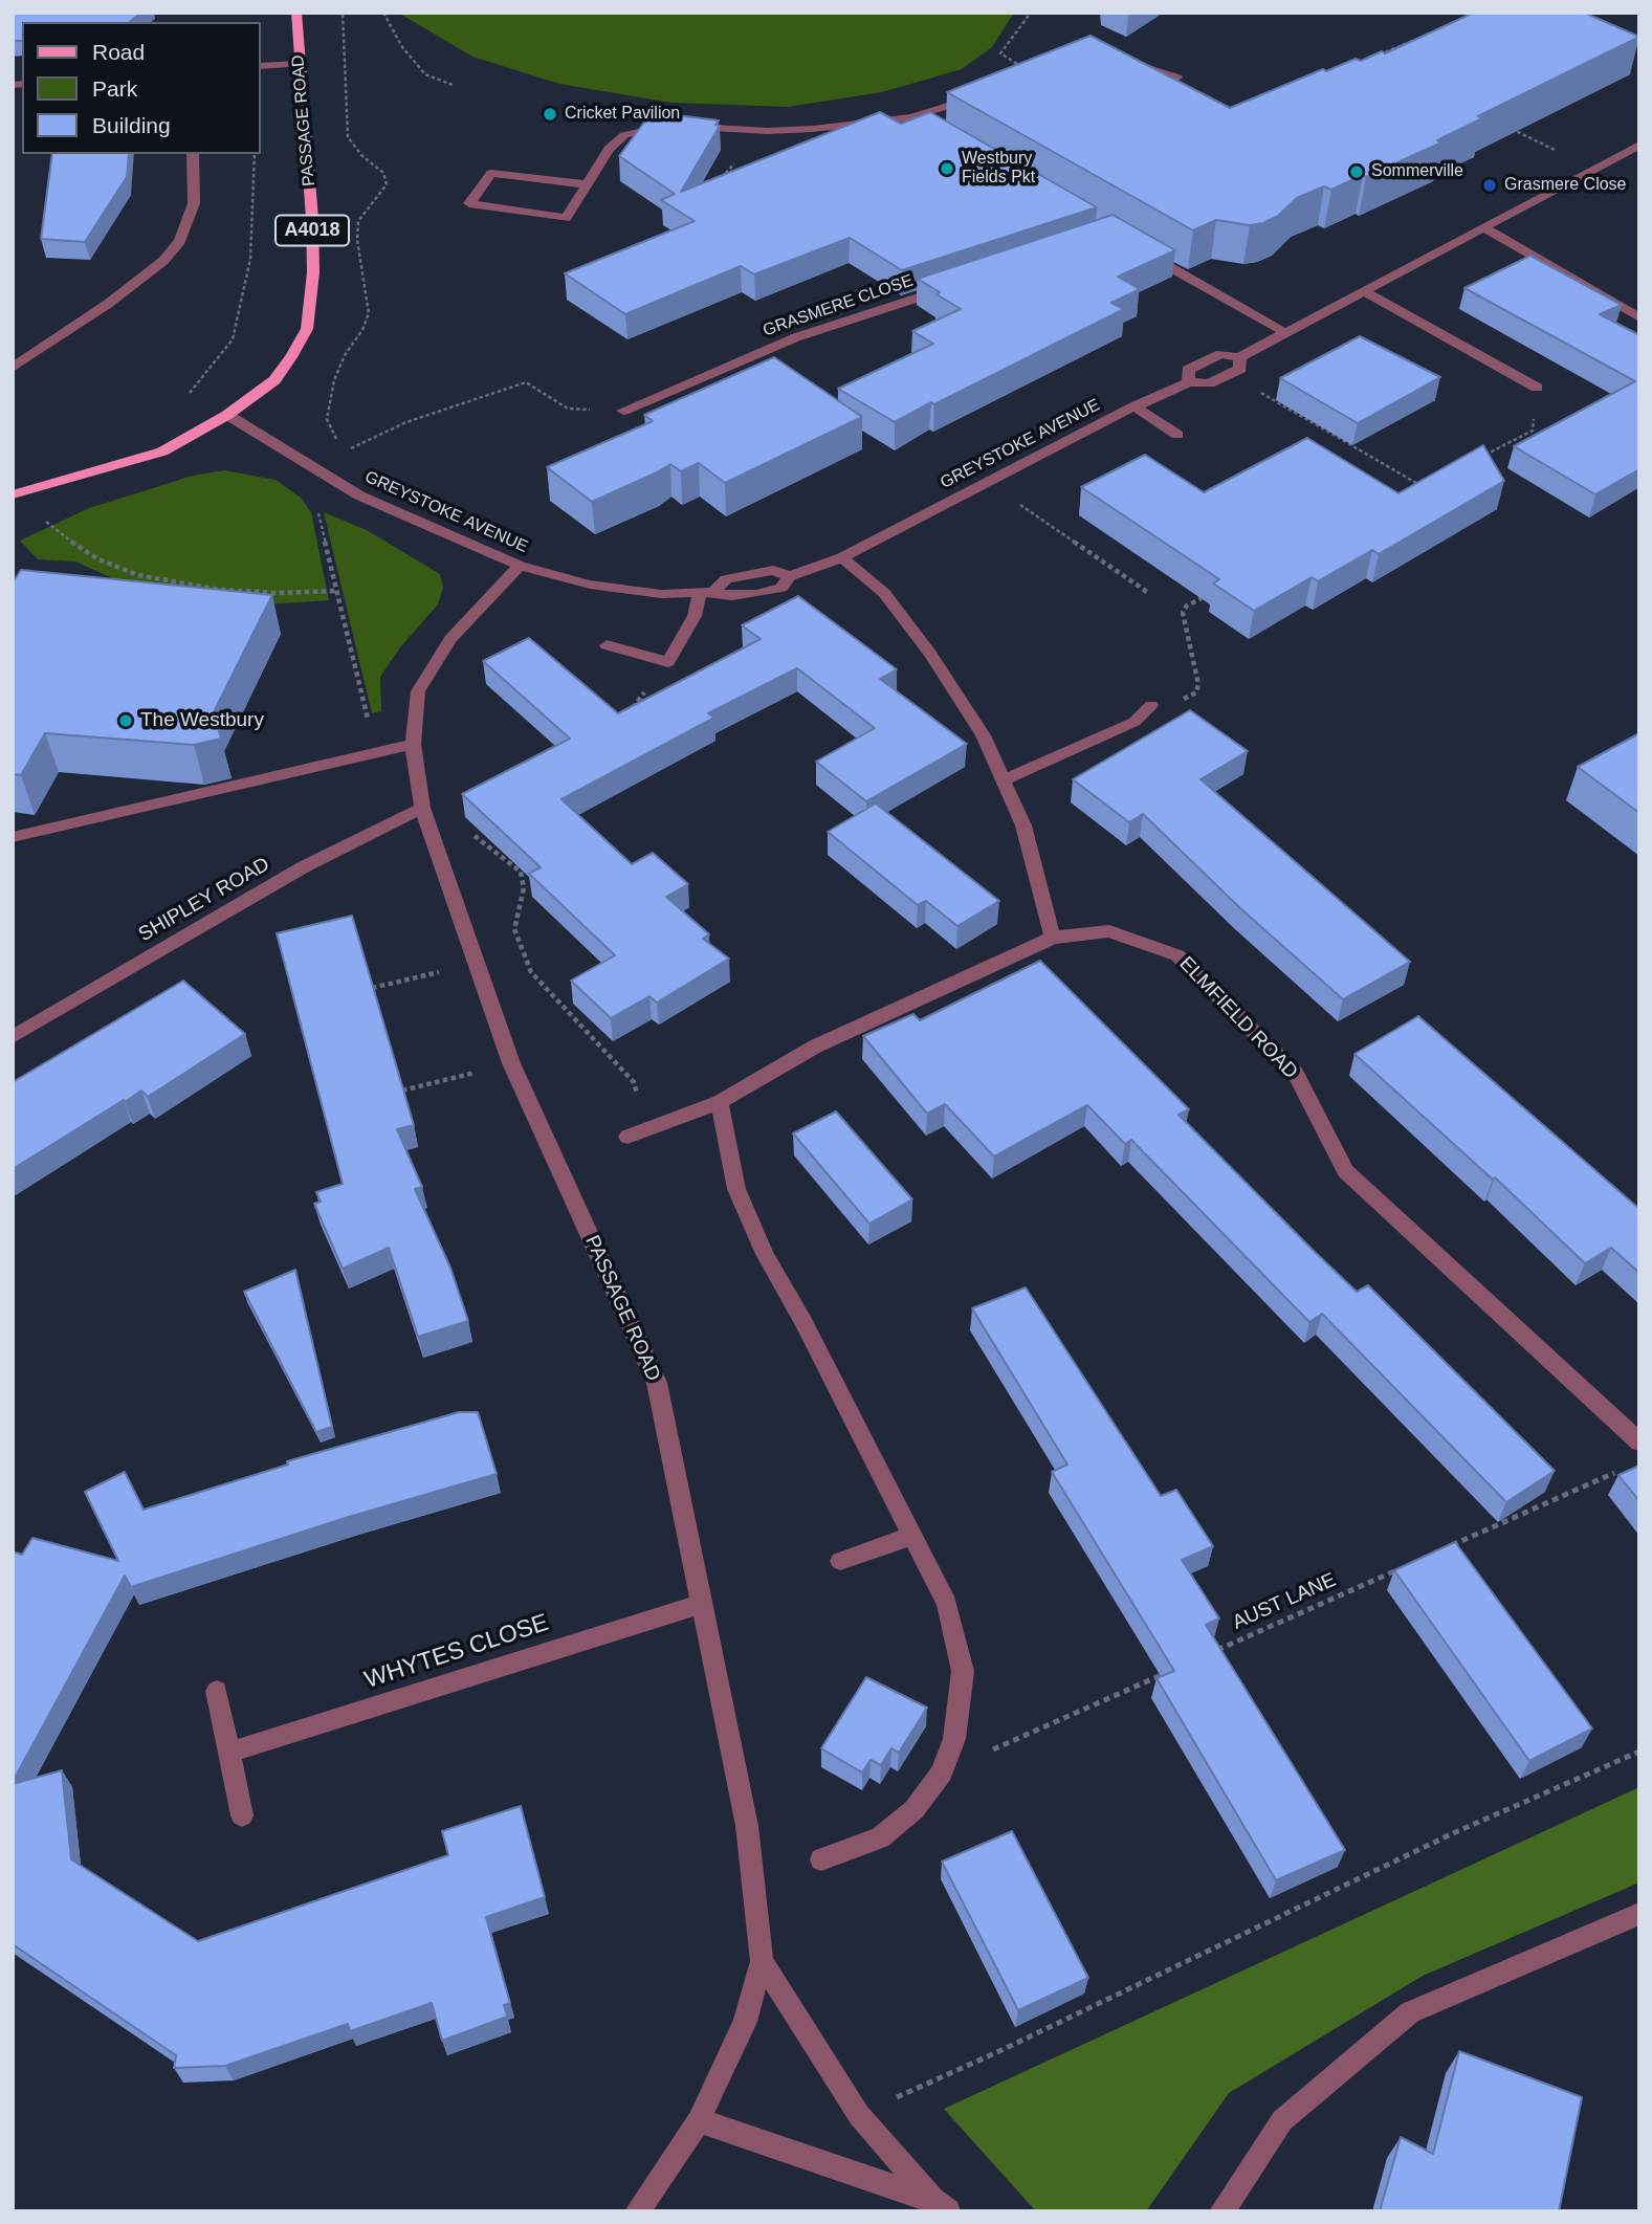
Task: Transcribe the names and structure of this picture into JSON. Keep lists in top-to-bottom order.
{
  "streets": {
    "main road": ["PASSAGE ROAD", "A4018"],
    "street": [
      "GRASMERE CLOSE",
      "GREYSTOKE AVENUE",
      "SHIPLEY ROAD",
      "ELMFIELD ROAD",
      "WHYTES CLOSE"
    ],
    "path": ["AUST LANE"]
  },
  "crossings": [
    ["PASSAGE ROAD", "A4018"],
    ["PASSAGE ROAD", "GREYSTOKE AVENUE"],
    ["PASSAGE ROAD", "SHIPLEY ROAD"],
    ["PASSAGE ROAD", "WHYTES CLOSE"],
    ["A4018", "GREYSTOKE AVENUE"]
  ],
  "places": [
    "Cricket Pavilion",
    "Westbury Fields Pkt",
    "Sommerville",
    "Grasmere Close",
    "The Westbury"
  ],
  "legend": ["Road", "Park", "Building"]
}
